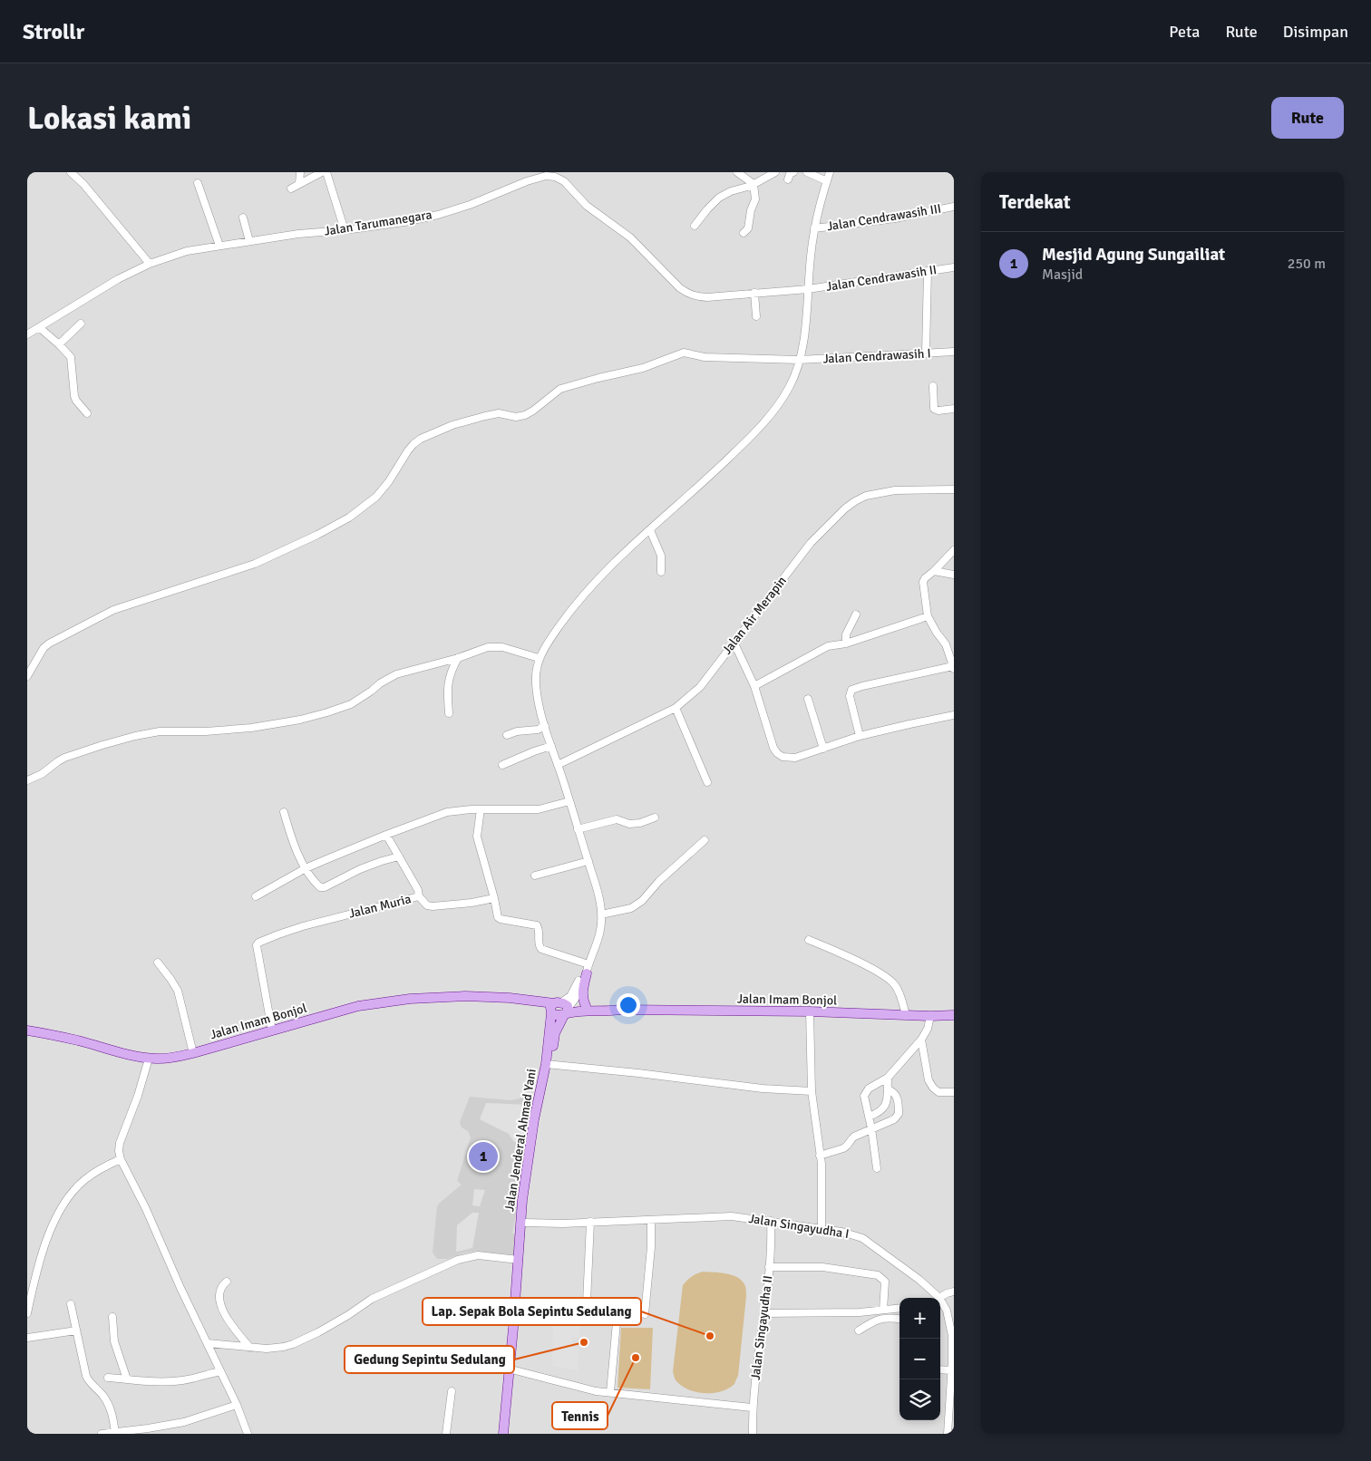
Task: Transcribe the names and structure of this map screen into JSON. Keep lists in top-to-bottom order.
{
  "streets": {
    "main road": ["Jalan Imam Bonjol", "Jalan Jenderal Ahmad Yani"],
    "street": [
      "Jalan Cendrawasih III",
      "Jalan Tarumanegara",
      "Jalan Cendrawasih II",
      "Jalan Cendrawasih I",
      "Jalan Air Merapin",
      "Jalan Muria",
      "Jalan Singayudha I",
      "Jalan Singayudha II"
    ]
  },
  "crossings": [
    ["Jalan Tarumanegara", "Jalan Cendrawasih II"],
    ["Jalan Muria", "Jalan Imam Bonjol"],
    ["Jalan Imam Bonjol", "Jalan Jenderal Ahmad Yani"],
    ["Jalan Jenderal Ahmad Yani", "Jalan Singayudha I"],
    ["Jalan Singayudha I", "Jalan Singayudha II"]
  ],
  "places": ["Lap. Sepak Bola Sepintu Sedulang", "Gedung Sepintu Sedulang", "Tennis"],
  "page": {
    "header": "Strollr",
    "nav": ["Peta", "Rute", "Disimpan"],
    "buttons": "Rute",
    "title": "Lokasi kami",
    "heading": "Terdekat",
    "list": [
      {
        "mark": "1",
        "name": "Mesjid Agung Sungailiat",
        "note": "Masjid",
        "value": "250 m"
      }
    ],
    "pins": "1",
    "map_buttons": ["+", "−"]
  }
}
